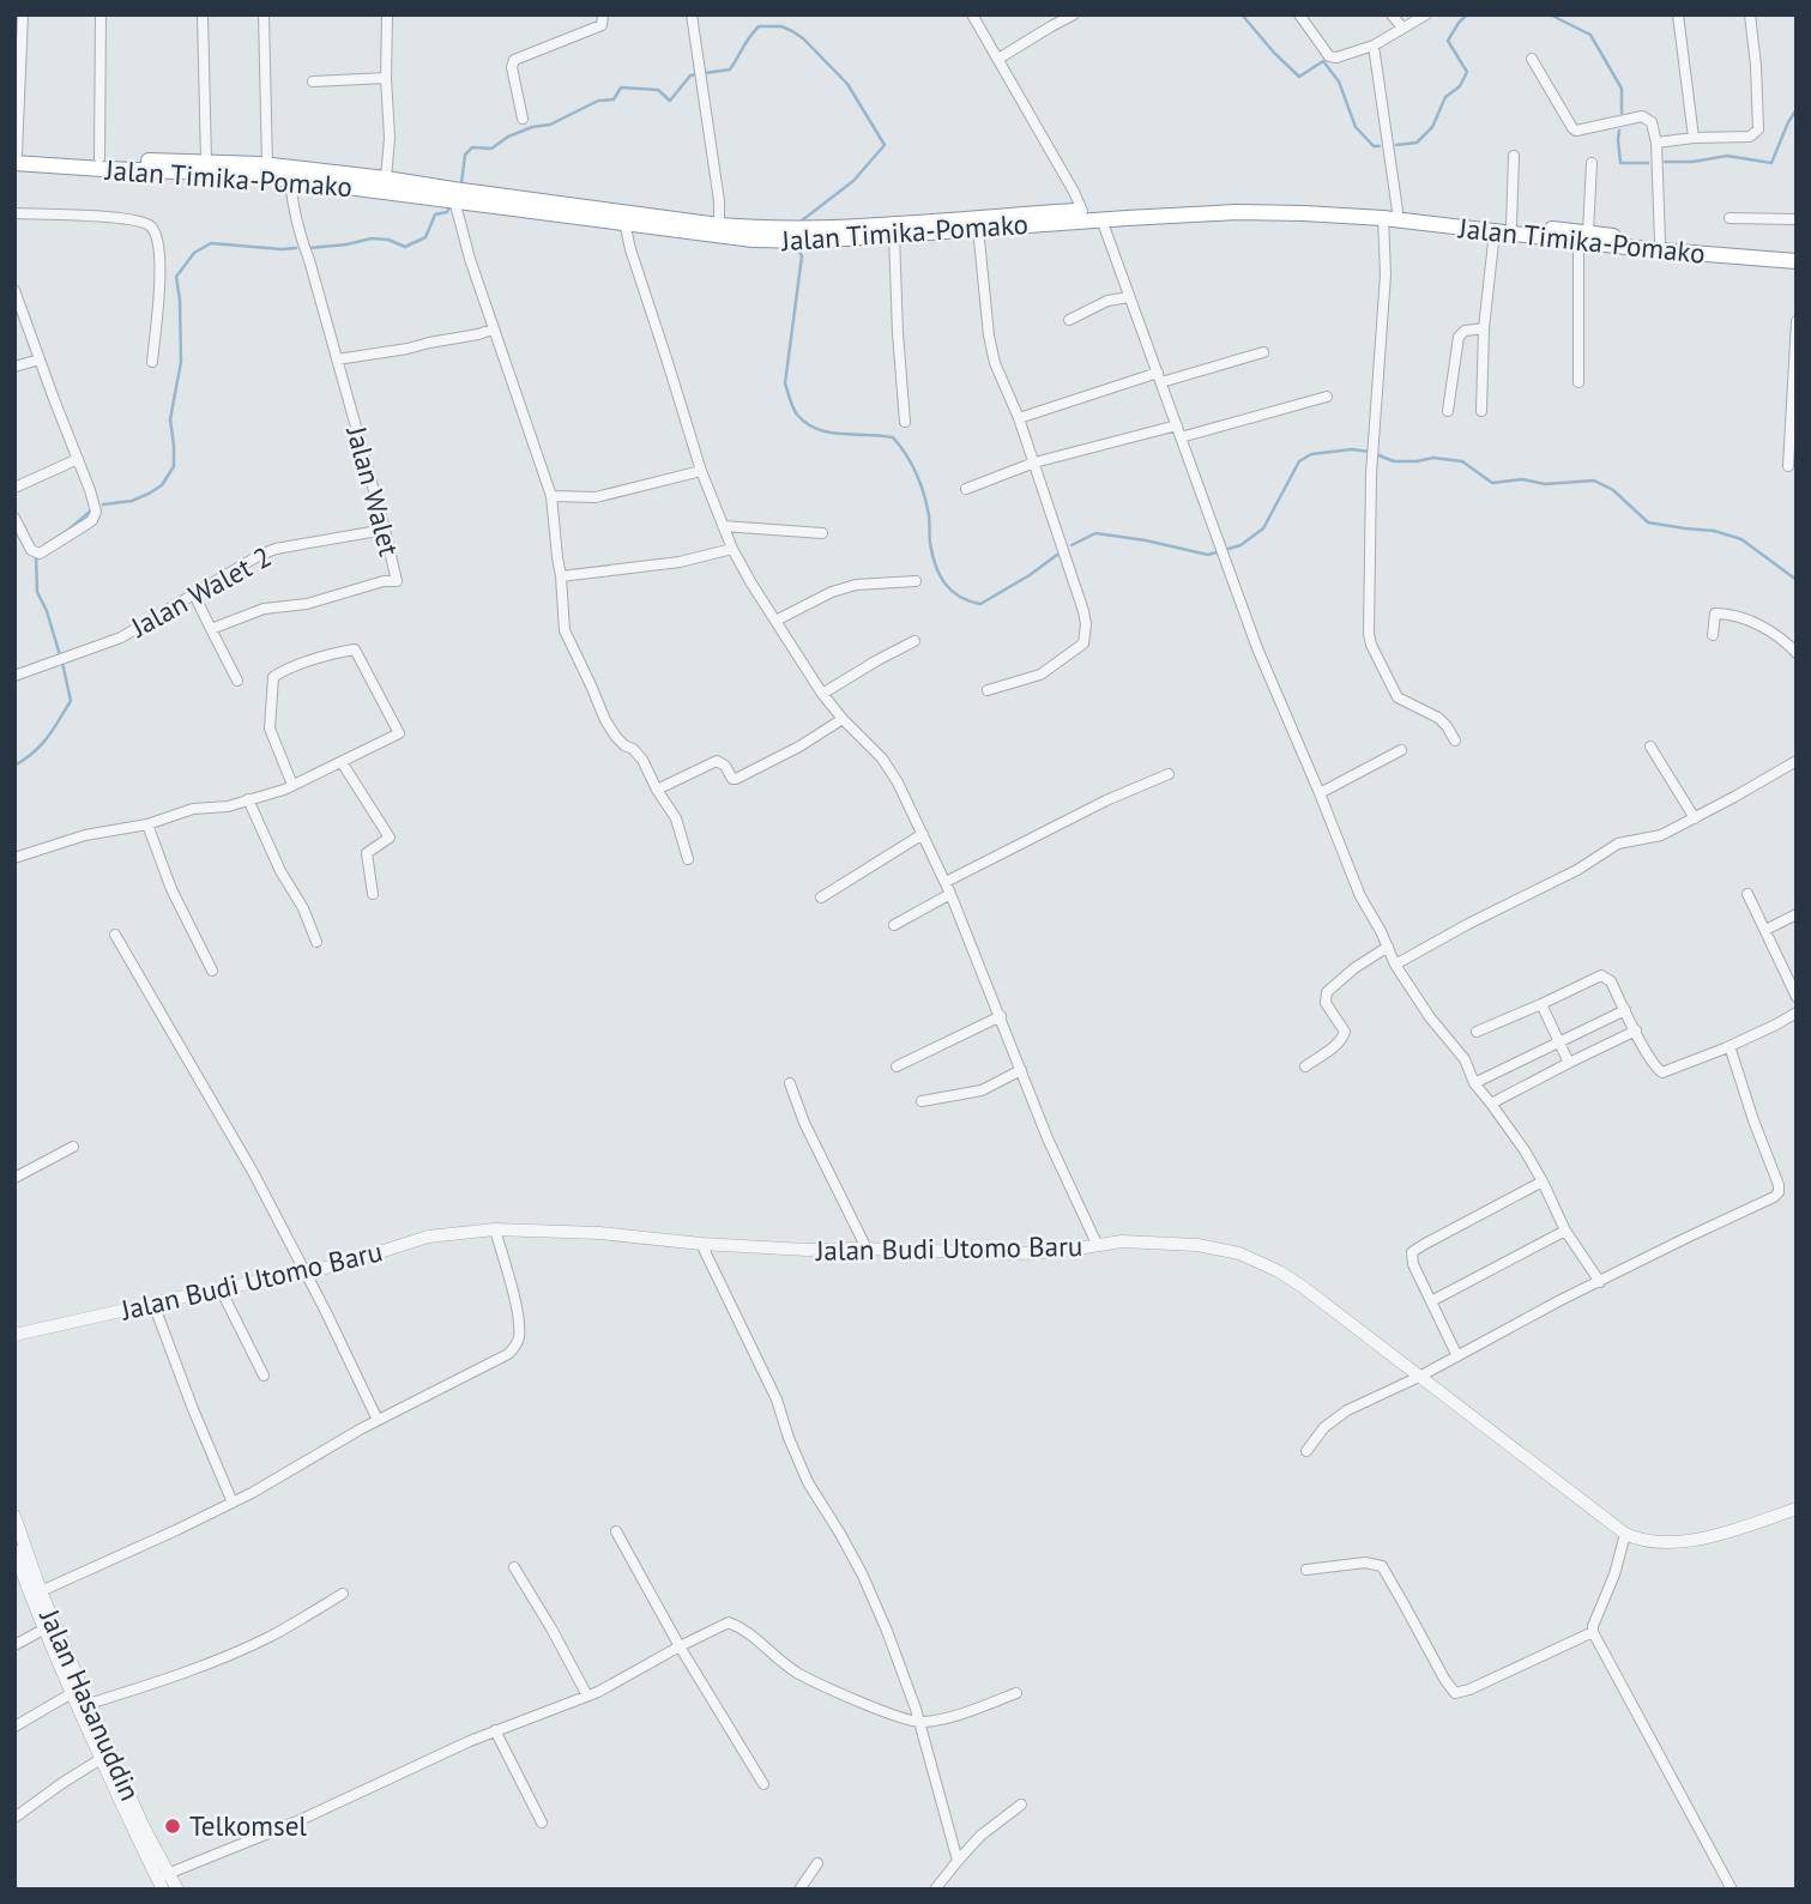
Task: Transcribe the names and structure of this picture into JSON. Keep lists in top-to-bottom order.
{
  "streets": {
    "highway": ["Jalan Timika-Pomako"],
    "street": [
      "Jalan Walet",
      "Jalan Walet 2",
      "Jalan Budi Utomo Baru",
      "Jalan Hasanuddin"
    ]
  },
  "crossings": [
    ["Jalan Timika-Pomako", "Jalan Walet"],
    ["Jalan Walet", "Jalan Walet 2"]
  ],
  "places": ["Telkomsel"]
}
